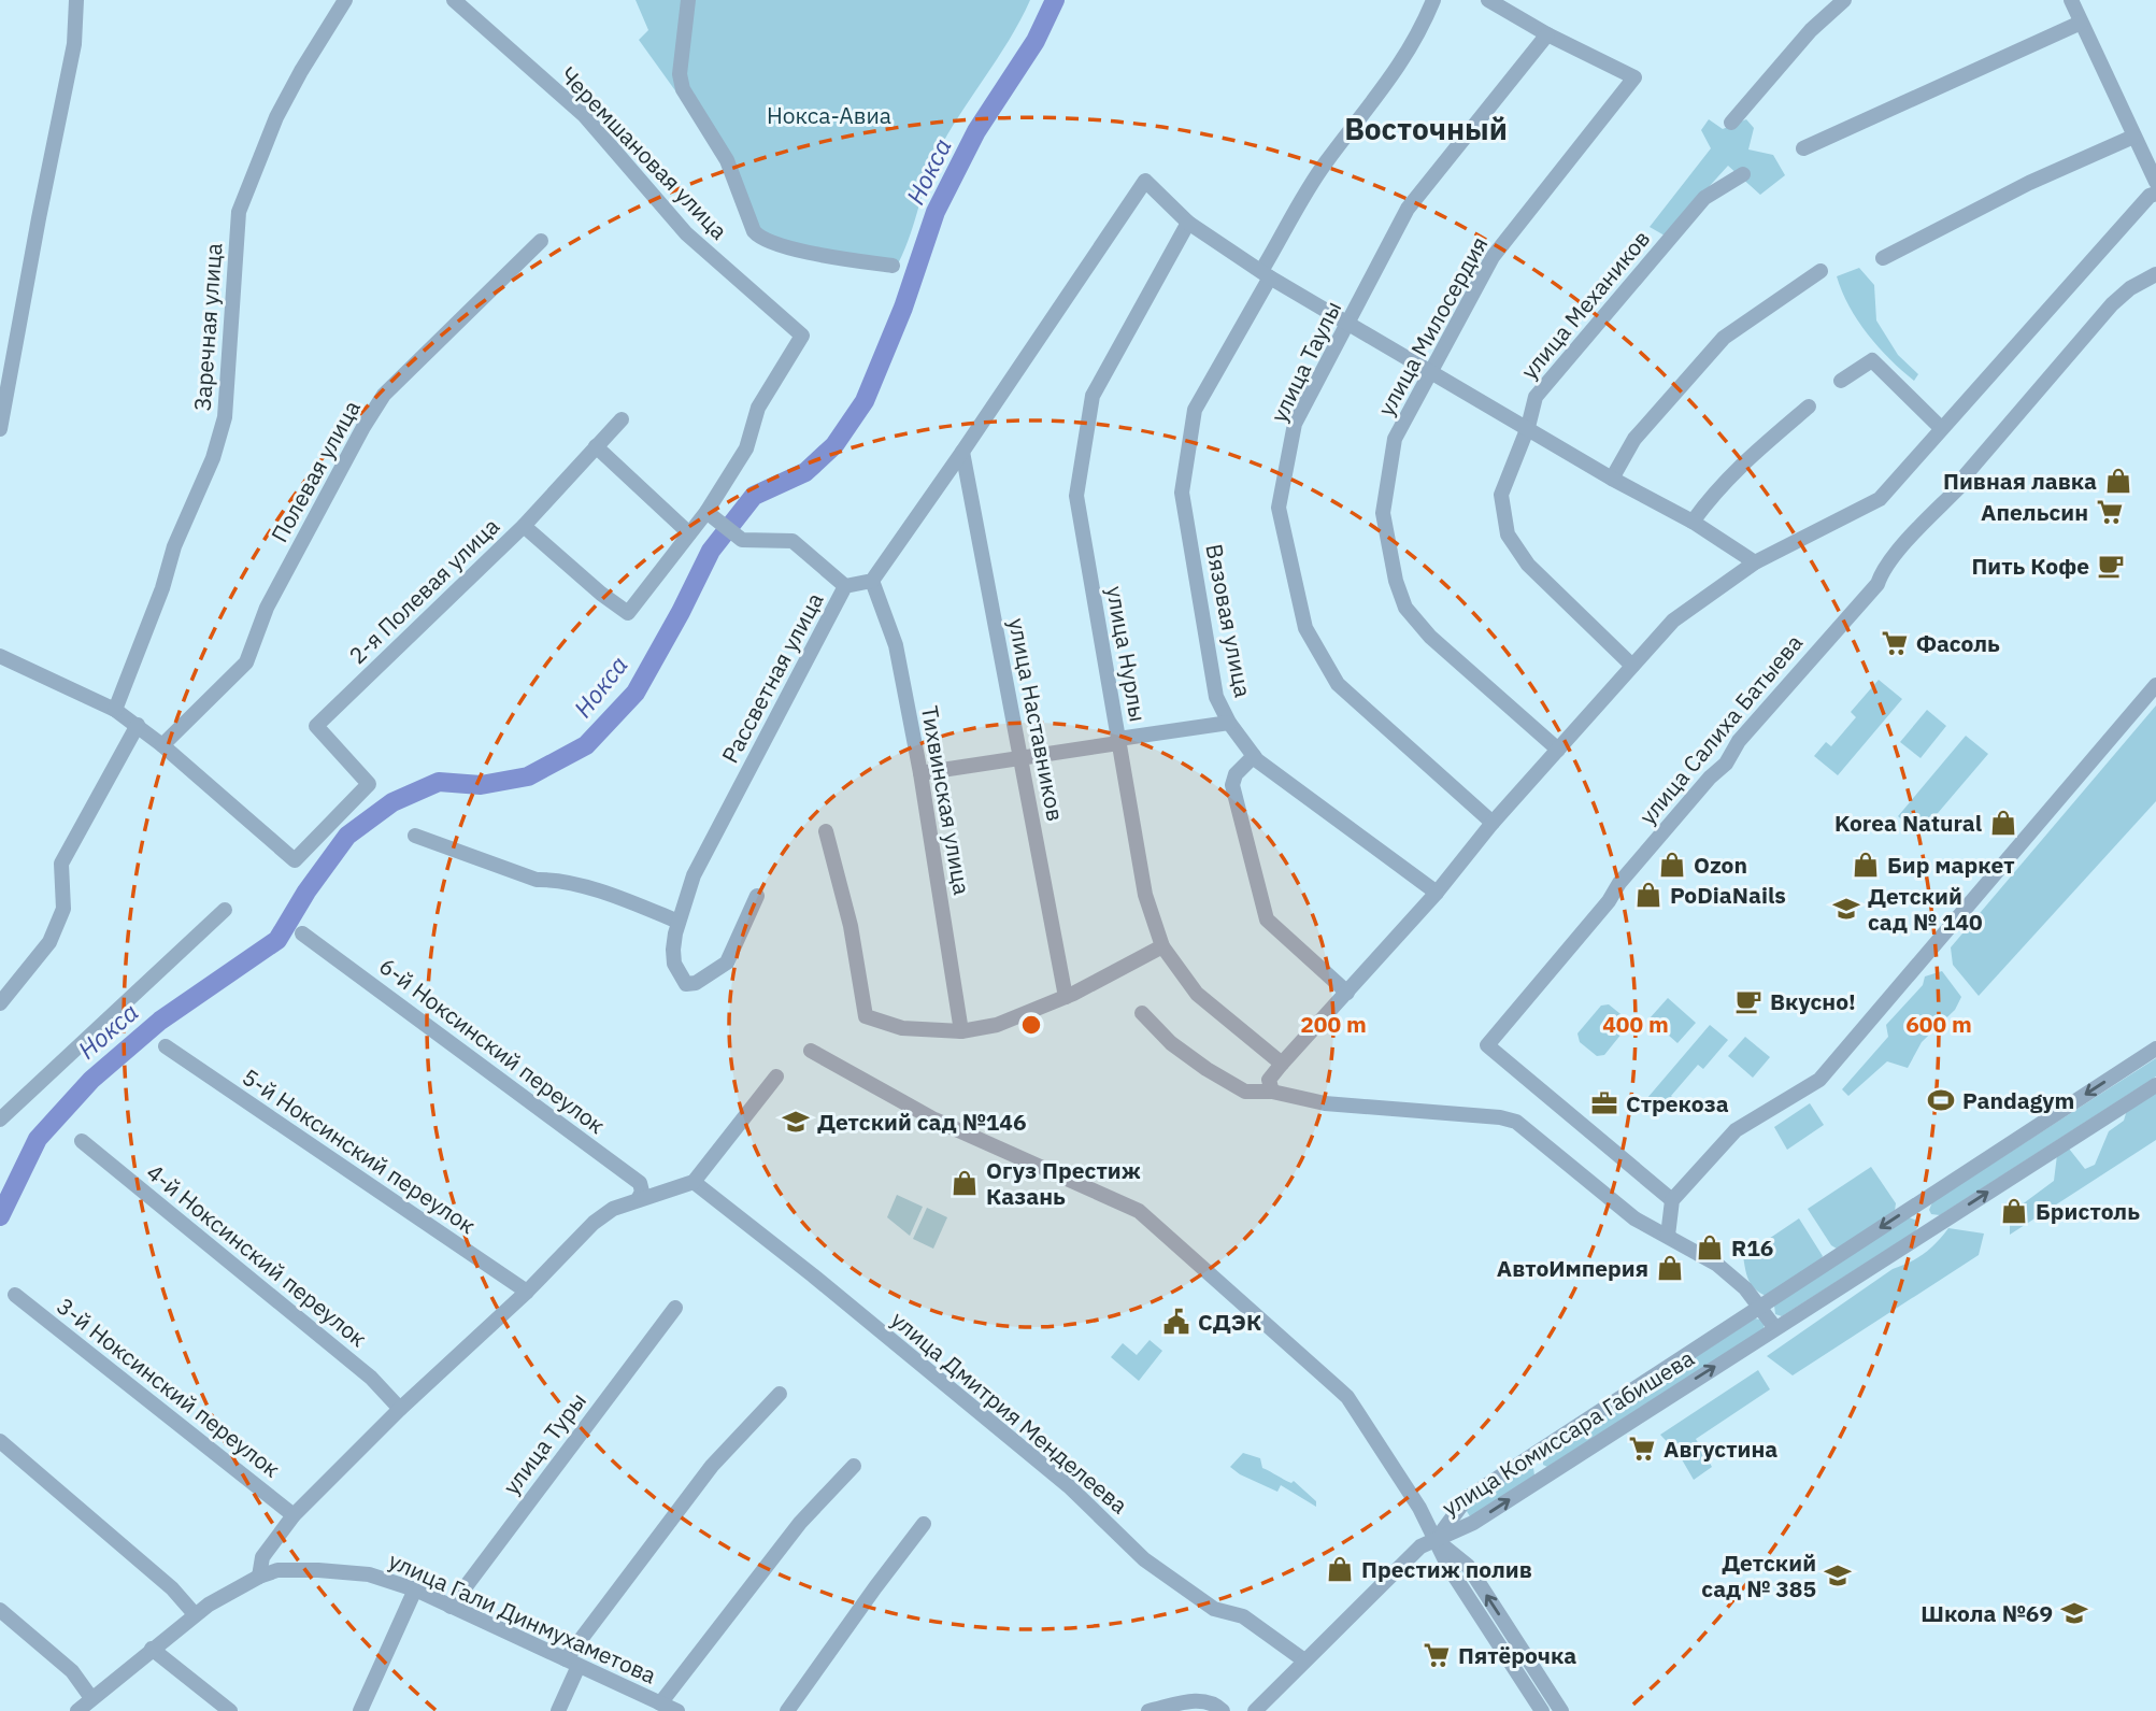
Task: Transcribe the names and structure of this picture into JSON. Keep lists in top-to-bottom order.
{
  "streets": {
    "street": [
      "Черемшановая улица",
      "улица Механиков",
      "улица Милосердия",
      "Заречная улица",
      "улица Таулы",
      "Полевая улица",
      "2-я Полевая улица",
      "Вязовая улица",
      "улица Нурлы",
      "Рассветная улица",
      "улица Наставников",
      "улица Салиха Батыева",
      "Тихвинская улица",
      "6-й Ноксинский переулок",
      "5-й Ноксинский переулок",
      "4-й Ноксинский переулок",
      "3-й Ноксинский переулок",
      "улица Дмитрия Менделеева",
      "улица Комиссара Габишева",
      "улица Туры",
      "улица Гали Динмухаметова"
    ]
  },
  "crossings": [
    ["Черемшановая улица", "2-я Полевая улица"],
    ["улица Милосердия", "улица Таулы"],
    ["Полевая улица", "2-я Полевая улица"],
    ["Рассветная улица", "Тихвинская улица"],
    ["улица Туры", "улица Гали Динмухаметова"]
  ],
  "districts": ["Восточный"],
  "water": ["Нокса"],
  "parks": ["Нокса-Авиа"],
  "places": {
    "shop": [
      "Пивная лавка",
      "Korea Natural",
      "Ozon",
      "Бир маркет",
      "PoDiaNails",
      "Огуз Престиж Казань",
      "Бристоль",
      "R16",
      "АвтоИмперия",
      "Престиж полив"
    ],
    "supermarket": [
      "Апельсин",
      "Фасоль",
      "Августина",
      "Пятёрочка"
    ],
    "cafe": ["Пить Кофе", "Вкусно!"],
    "school or university": [
      "Детский сад № 140",
      "Детский сад №146",
      "Детский сад № 385",
      "Школа №69"
    ],
    "sports": ["Pandagym"],
    "office": ["Стрекоза"],
    "public building": ["СДЭК"]
  },
  "rings": ["200 m", "400 m", "600 m"]
}
